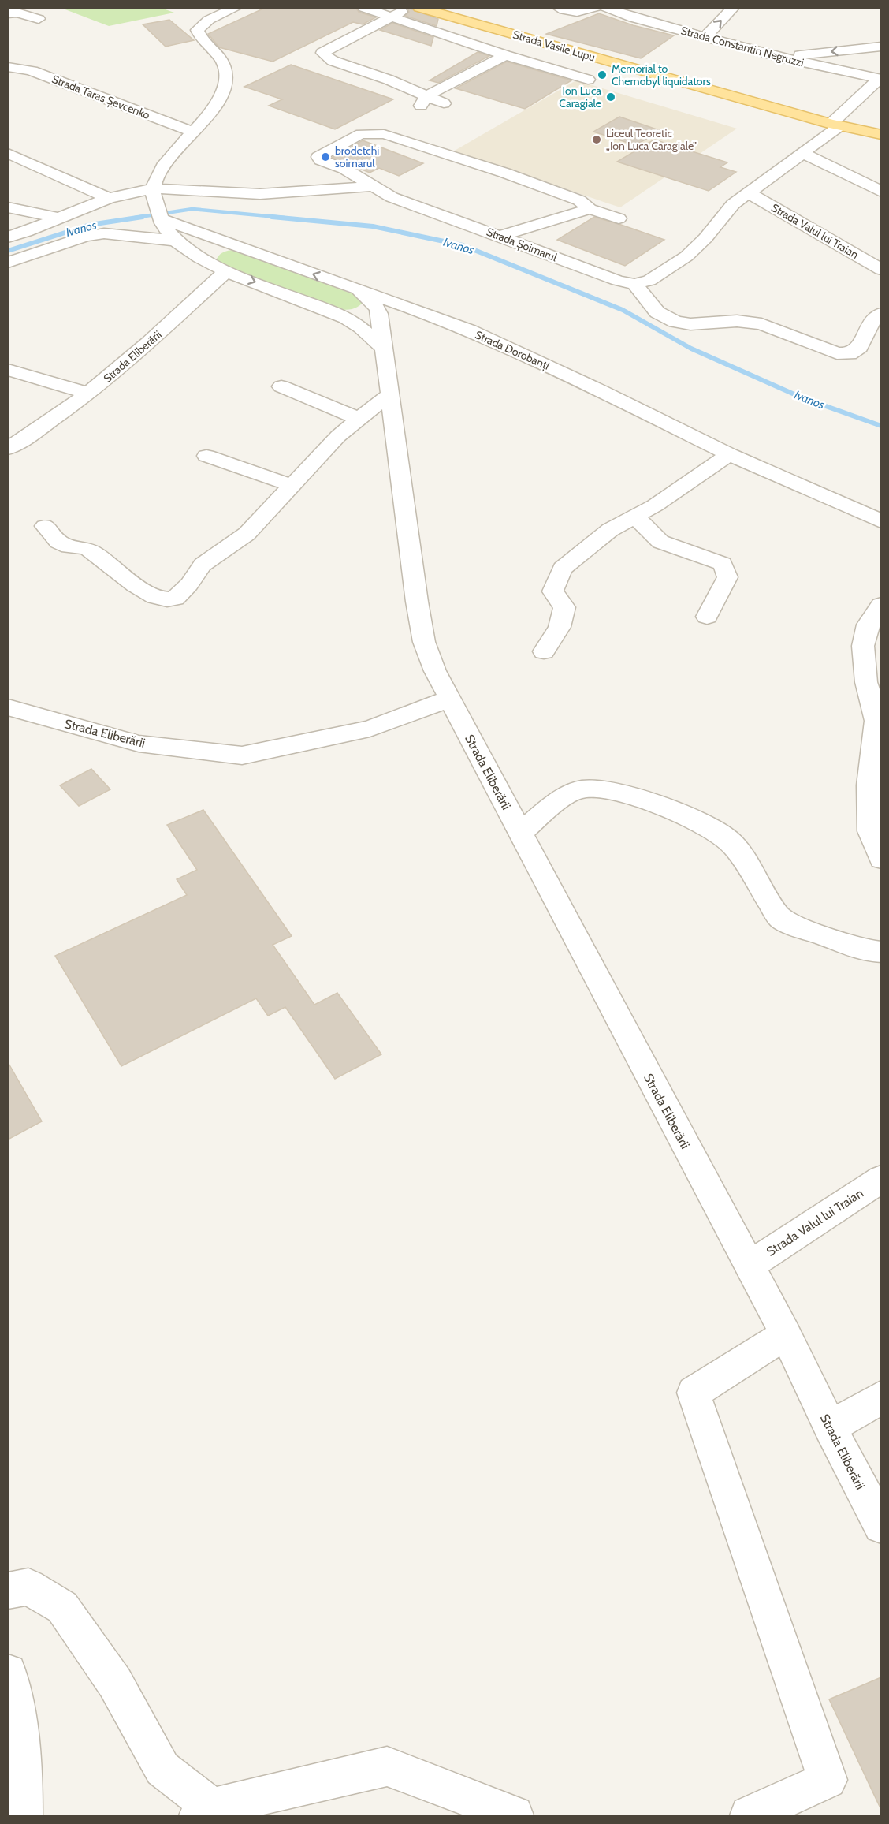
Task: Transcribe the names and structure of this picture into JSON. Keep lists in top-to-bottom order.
{
  "streets": {
    "main road": ["Strada Vasile Lupu"],
    "street": [
      "Strada Constantin Negruzzi",
      "Strada Taras Șevcenko",
      "Strada Valul lui Traian",
      "Strada Șoimarul",
      "Strada Dorobanți",
      "Strada Eliberării"
    ]
  },
  "crossings": [
    ["Strada Valul lui Traian", "Strada Eliberării"],
    ["Strada Dorobanți", "Strada Eliberării"]
  ],
  "water": ["Ivanos"],
  "places": [
    "Memorial to Chernobyl liquidators",
    "Ion Luca Caragiale",
    "Liceul Teoretic „Ion Luca Caragiale”",
    "brodetchi soimarul"
  ]
}
